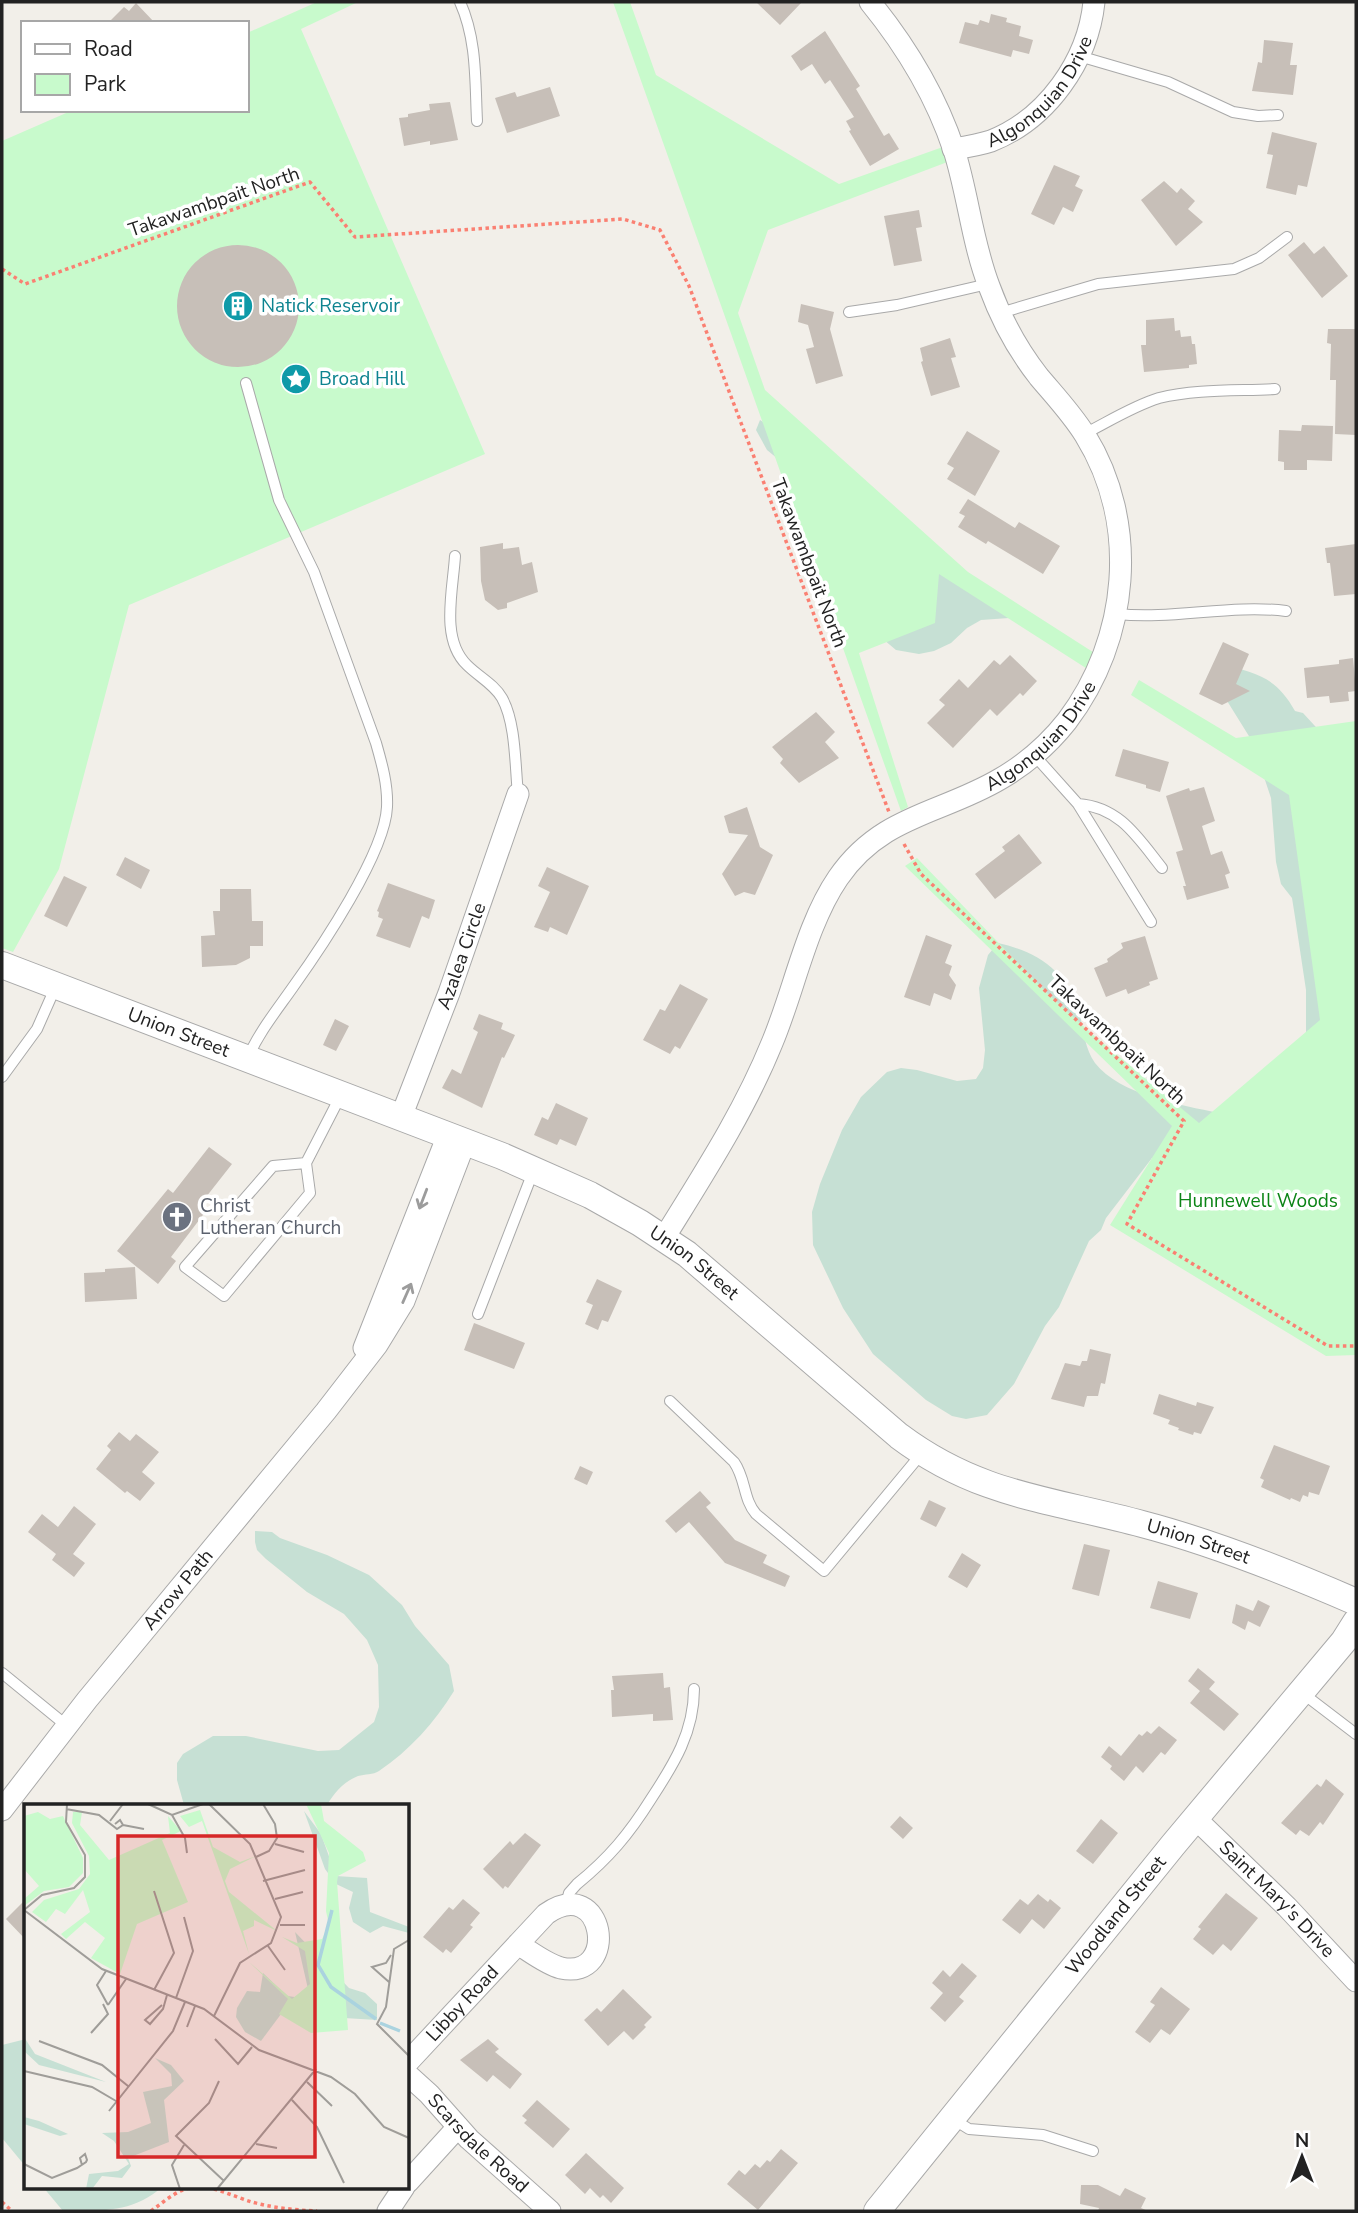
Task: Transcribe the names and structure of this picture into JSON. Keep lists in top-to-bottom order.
{
  "streets": {
    "street": [
      "Algonquian Drive",
      "Azalea Circle",
      "Union Street",
      "Arrow Path",
      "Saint Mary's Drive",
      "Woodland Street",
      "Libby Road",
      "Scarsdale Road"
    ],
    "path": ["Takawambpait North"]
  },
  "crossings": [
    ["Algonquian Drive", "Takawambpait North"],
    ["Algonquian Drive", "Union Street"],
    ["Azalea Circle", "Union Street"],
    ["Union Street", "Arrow Path"],
    ["Saint Mary's Drive", "Woodland Street"]
  ],
  "parks": ["Hunnewell Woods"],
  "places": {
    "building": ["Natick Reservoir"],
    "place": ["Broad Hill"],
    "church": ["Christ Lutheran Church"]
  },
  "legend": ["Road", "Park"],
  "north": "top"
}
